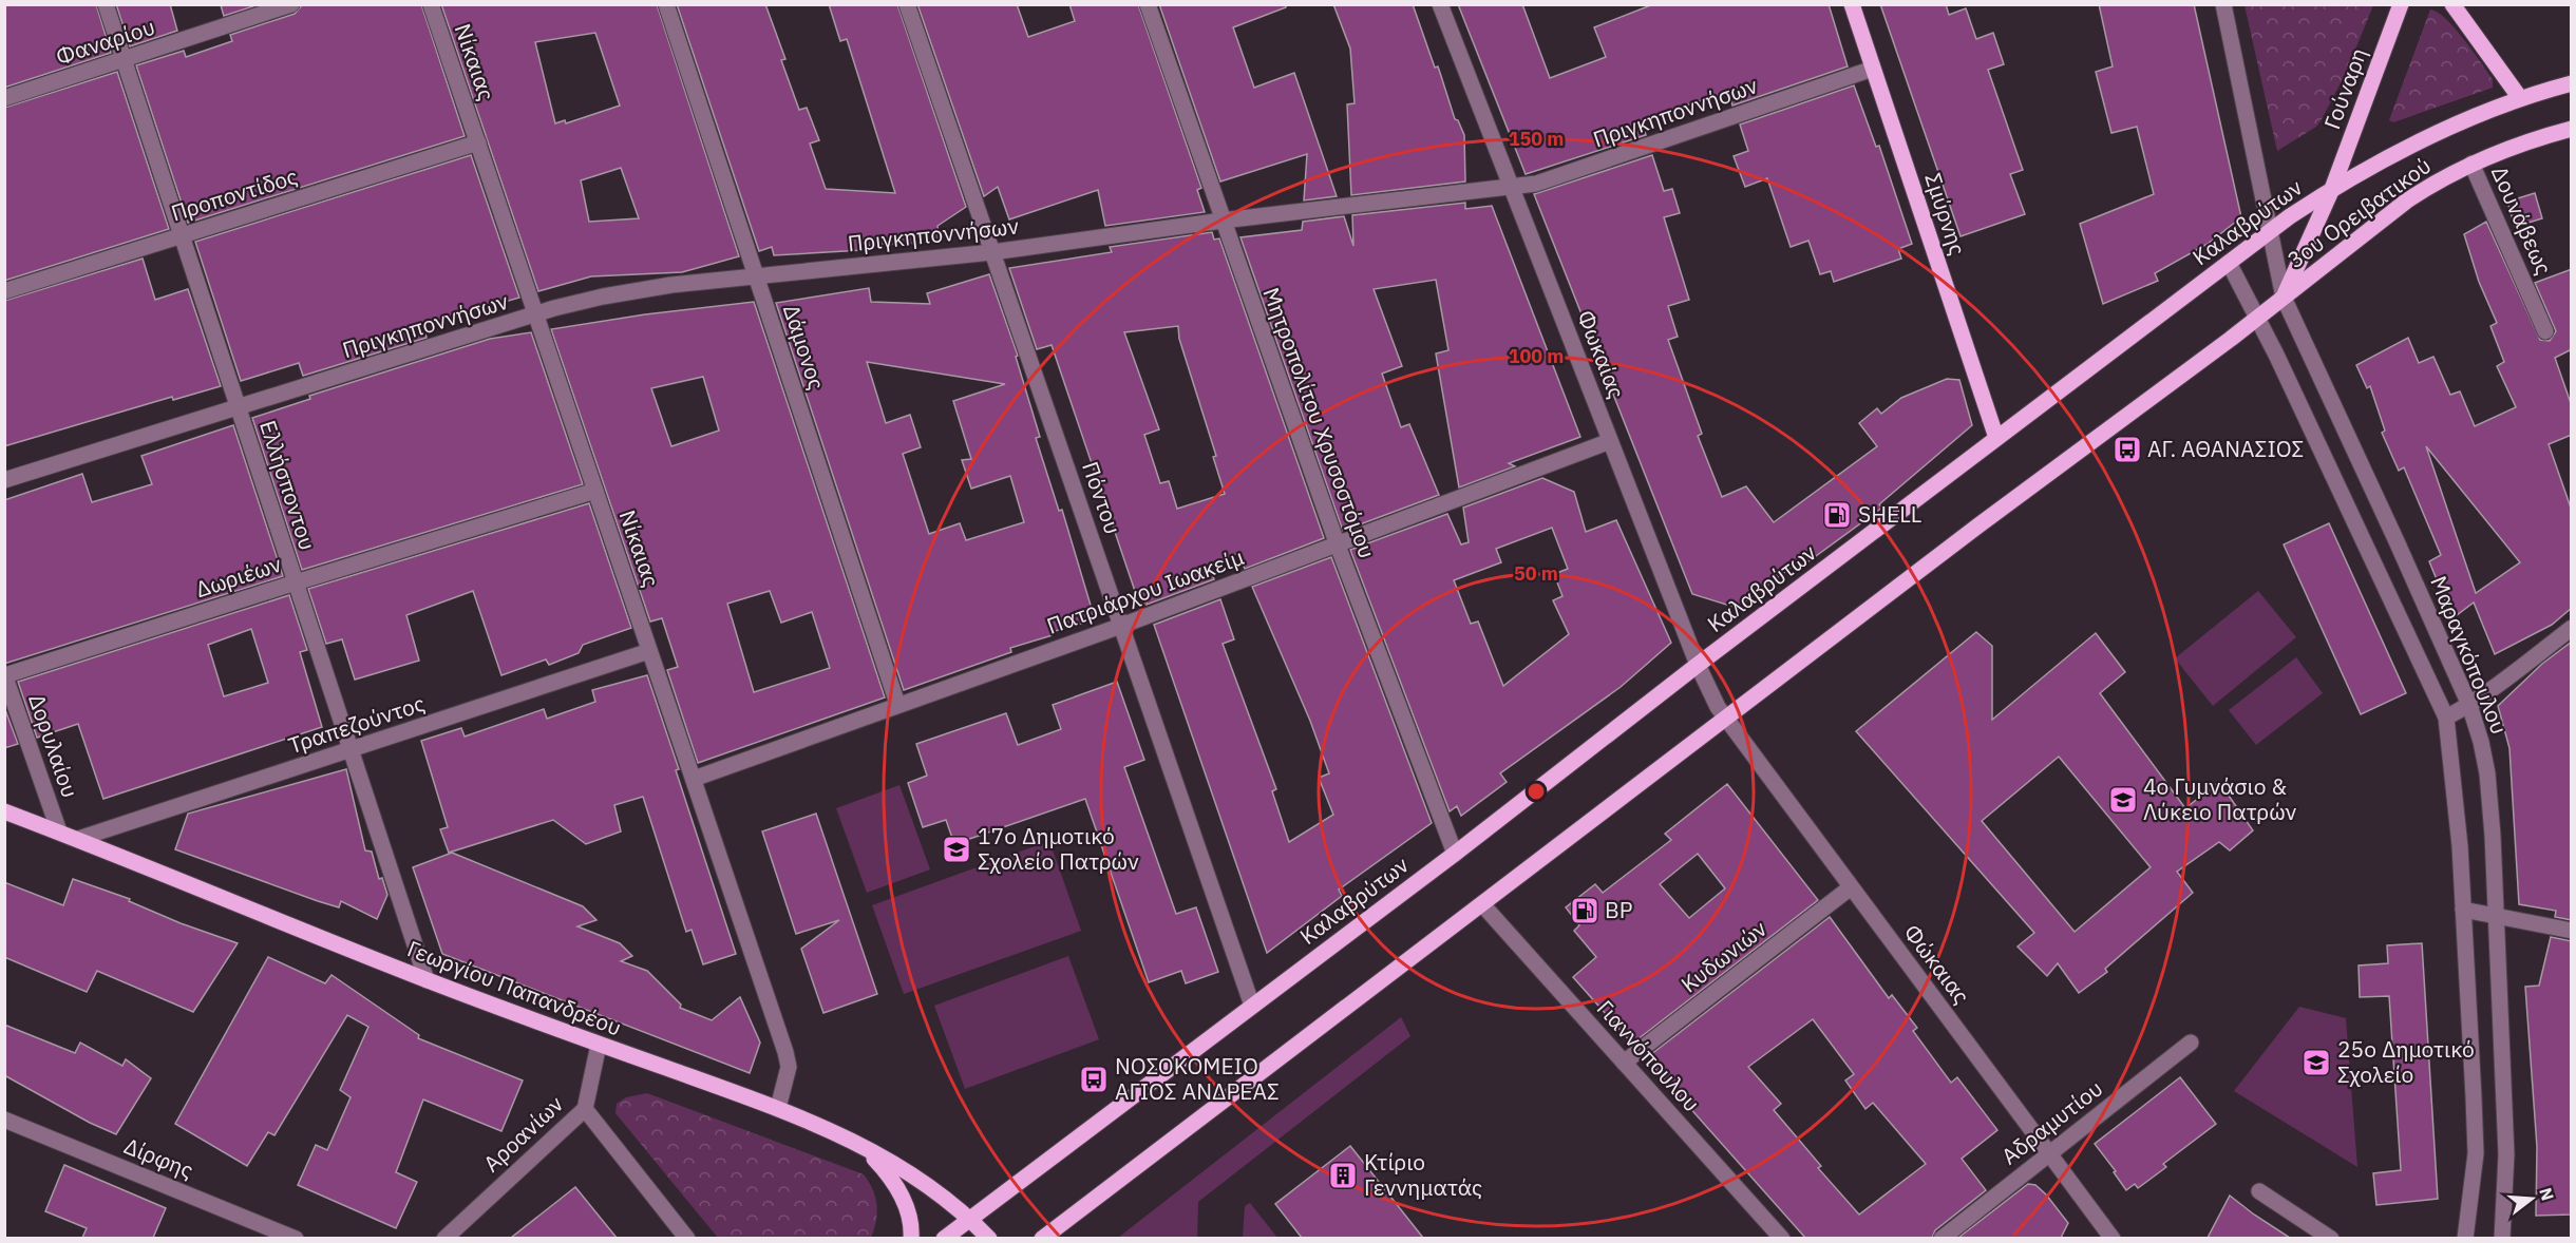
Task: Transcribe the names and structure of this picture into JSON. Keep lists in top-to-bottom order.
{
  "streets": {
    "main road": [
      "Γούναρη",
      "3ου Ορειβατικού",
      "Σμύρνης",
      "Καλαβρύτων",
      "Γεωργίου Παπανδρέου"
    ],
    "street": [
      "Φαναρίου",
      "Νίκαιας",
      "Πριγκηποννήσων",
      "Προποντίδος",
      "Δουνάβεως",
      "Δάμονος",
      "Φωκαίας",
      "Μητροπολίτου Χρυσοστόμου",
      "Ελλήσποντου",
      "Πόντου",
      "Δωριέων",
      "Πατριάρχου Ιωακείμ",
      "Μαραγκόπουλου",
      "Τραπεζούντος",
      "Δορυλαίου",
      "Κυδωνιών",
      "Φώκαιας",
      "Γιαννόπουλου",
      "Αδραμυτίου",
      "Αροανίων",
      "Δίρφης"
    ]
  },
  "crossings": [
    ["Φαναρίου", "Ελλήσποντου"],
    ["Νίκαιας", "Πριγκηποννήσων"],
    ["Νίκαιας", "Προποντίδος"],
    ["Νίκαιας", "Δωριέων"],
    ["Νίκαιας", "Πατριάρχου Ιωακείμ"],
    ["Νίκαιας", "Τραπεζούντος"],
    ["Νίκαιας", "Γεωργίου Παπανδρέου"],
    ["Γούναρη", "3ου Ορειβατικού"],
    ["Γούναρη", "Καλαβρύτων"],
    ["Πριγκηποννήσων", "Σμύρνης"],
    ["Πριγκηποννήσων", "Δάμονος"],
    ["Πριγκηποννήσων", "Φωκαίας"],
    ["Πριγκηποννήσων", "Μητροπολίτου Χρυσοστόμου"],
    ["Πριγκηποννήσων", "Ελλήσποντου"],
    ["Πριγκηποννήσων", "Πόντου"],
    ["Προποντίδος", "Ελλήσποντου"],
    ["3ου Ορειβατικού", "Δουνάβεως"],
    ["3ου Ορειβατικού", "Καλαβρύτων"],
    ["3ου Ορειβατικού", "Μαραγκόπουλου"],
    ["Σμύρνης", "Καλαβρύτων"],
    ["Καλαβρύτων", "Φωκαίας"],
    ["Καλαβρύτων", "Μητροπολίτου Χρυσοστόμου"],
    ["Καλαβρύτων", "Πόντου"],
    ["Καλαβρύτων", "Μαραγκόπουλου"],
    ["Καλαβρύτων", "Φώκαιας"],
    ["Καλαβρύτων", "Γεωργίου Παπανδρέου"],
    ["Καλαβρύτων", "Γιαννόπουλου"],
    ["Δάμονος", "Πατριάρχου Ιωακείμ"],
    ["Φωκαίας", "Πατριάρχου Ιωακείμ"],
    ["Φωκαίας", "Φώκαιας"],
    ["Μητροπολίτου Χρυσοστόμου", "Πατριάρχου Ιωακείμ"],
    ["Ελλήσποντου", "Δωριέων"],
    ["Ελλήσποντου", "Τραπεζούντος"],
    ["Ελλήσποντου", "Γεωργίου Παπανδρέου"],
    ["Πόντου", "Πατριάρχου Ιωακείμ"],
    ["Δωριέων", "Δορυλαίου"],
    ["Τραπεζούντος", "Γεωργίου Παπανδρέου"],
    ["Δορυλαίου", "Γεωργίου Παπανδρέου"],
    ["Κυδωνιών", "Φώκαιας"],
    ["Κυδωνιών", "Γιαννόπουλου"],
    ["Φώκαιας", "Αδραμυτίου"],
    ["Γεωργίου Παπανδρέου", "Αροανίων"]
  ],
  "places": {
    "bus stop": ["ΑΓ. ΑΘΑΝΑΣΙΟΣ", "ΝΟΣΟΚΟΜΕΙΟ ΑΓΙΟΣ ΑΝΔΡΕΑΣ"],
    "fuel station": ["SHELL", "BP"],
    "school or university": ["4ο Γυμνάσιο & Λύκειο Πατρών", "17ο Δημοτικό Σχολείο Πατρών", "25ο Δημοτικό Σχολείο"],
    "building": ["Κτίριο Γεννηματάς"]
  },
  "north": "right",
  "rings": ["150 m", "100 m", "50 m"]
}
